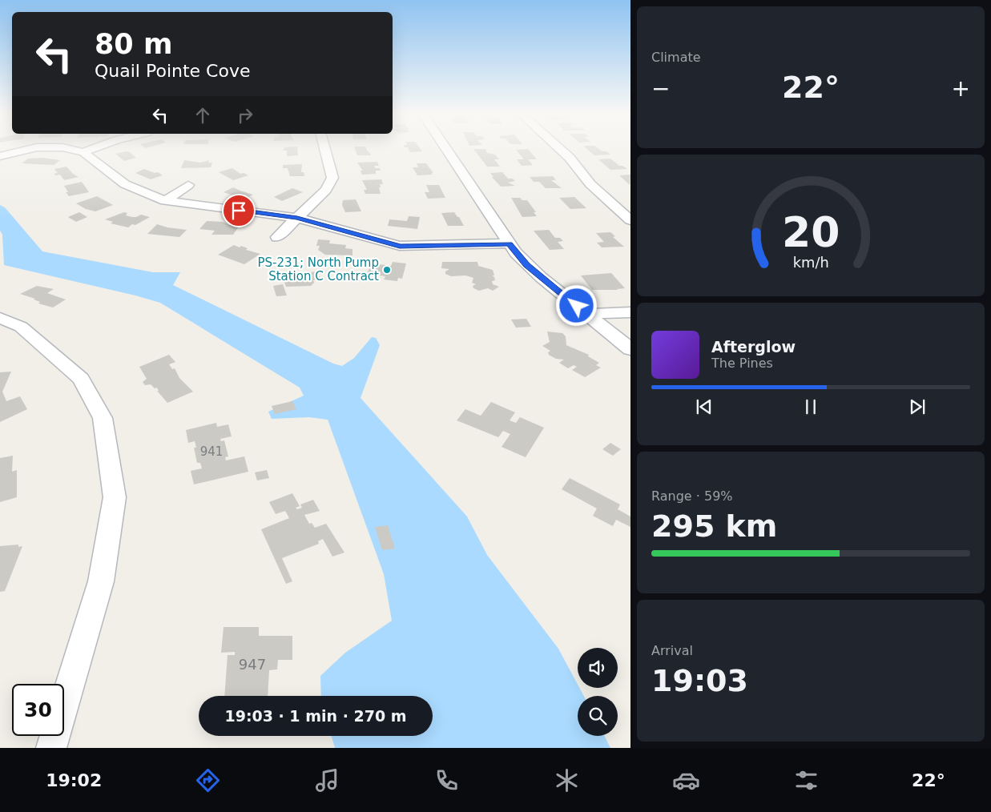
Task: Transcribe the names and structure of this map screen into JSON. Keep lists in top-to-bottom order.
{
  "places": ["PS-231; North Pump Station C Contract"],
  "house_numbers": ["941", "947"],
  "page": {
    "tile": [
      "Climate",
      ["Range · 59%", "295 km"],
      ["Arrival", "19:03"]
    ],
    "turn": ["80 m", "Quail Pointe Cove"],
    "heat": ["−", "22°", "+"],
    "song": ["Afterglow", "The Pines"],
    "limit": "30",
    "trip": "19:03 · 1 min · 270 m",
    "tabs": ["19:02", "22°"],
    "gauge": ["20", "km/h"]
  }
}
